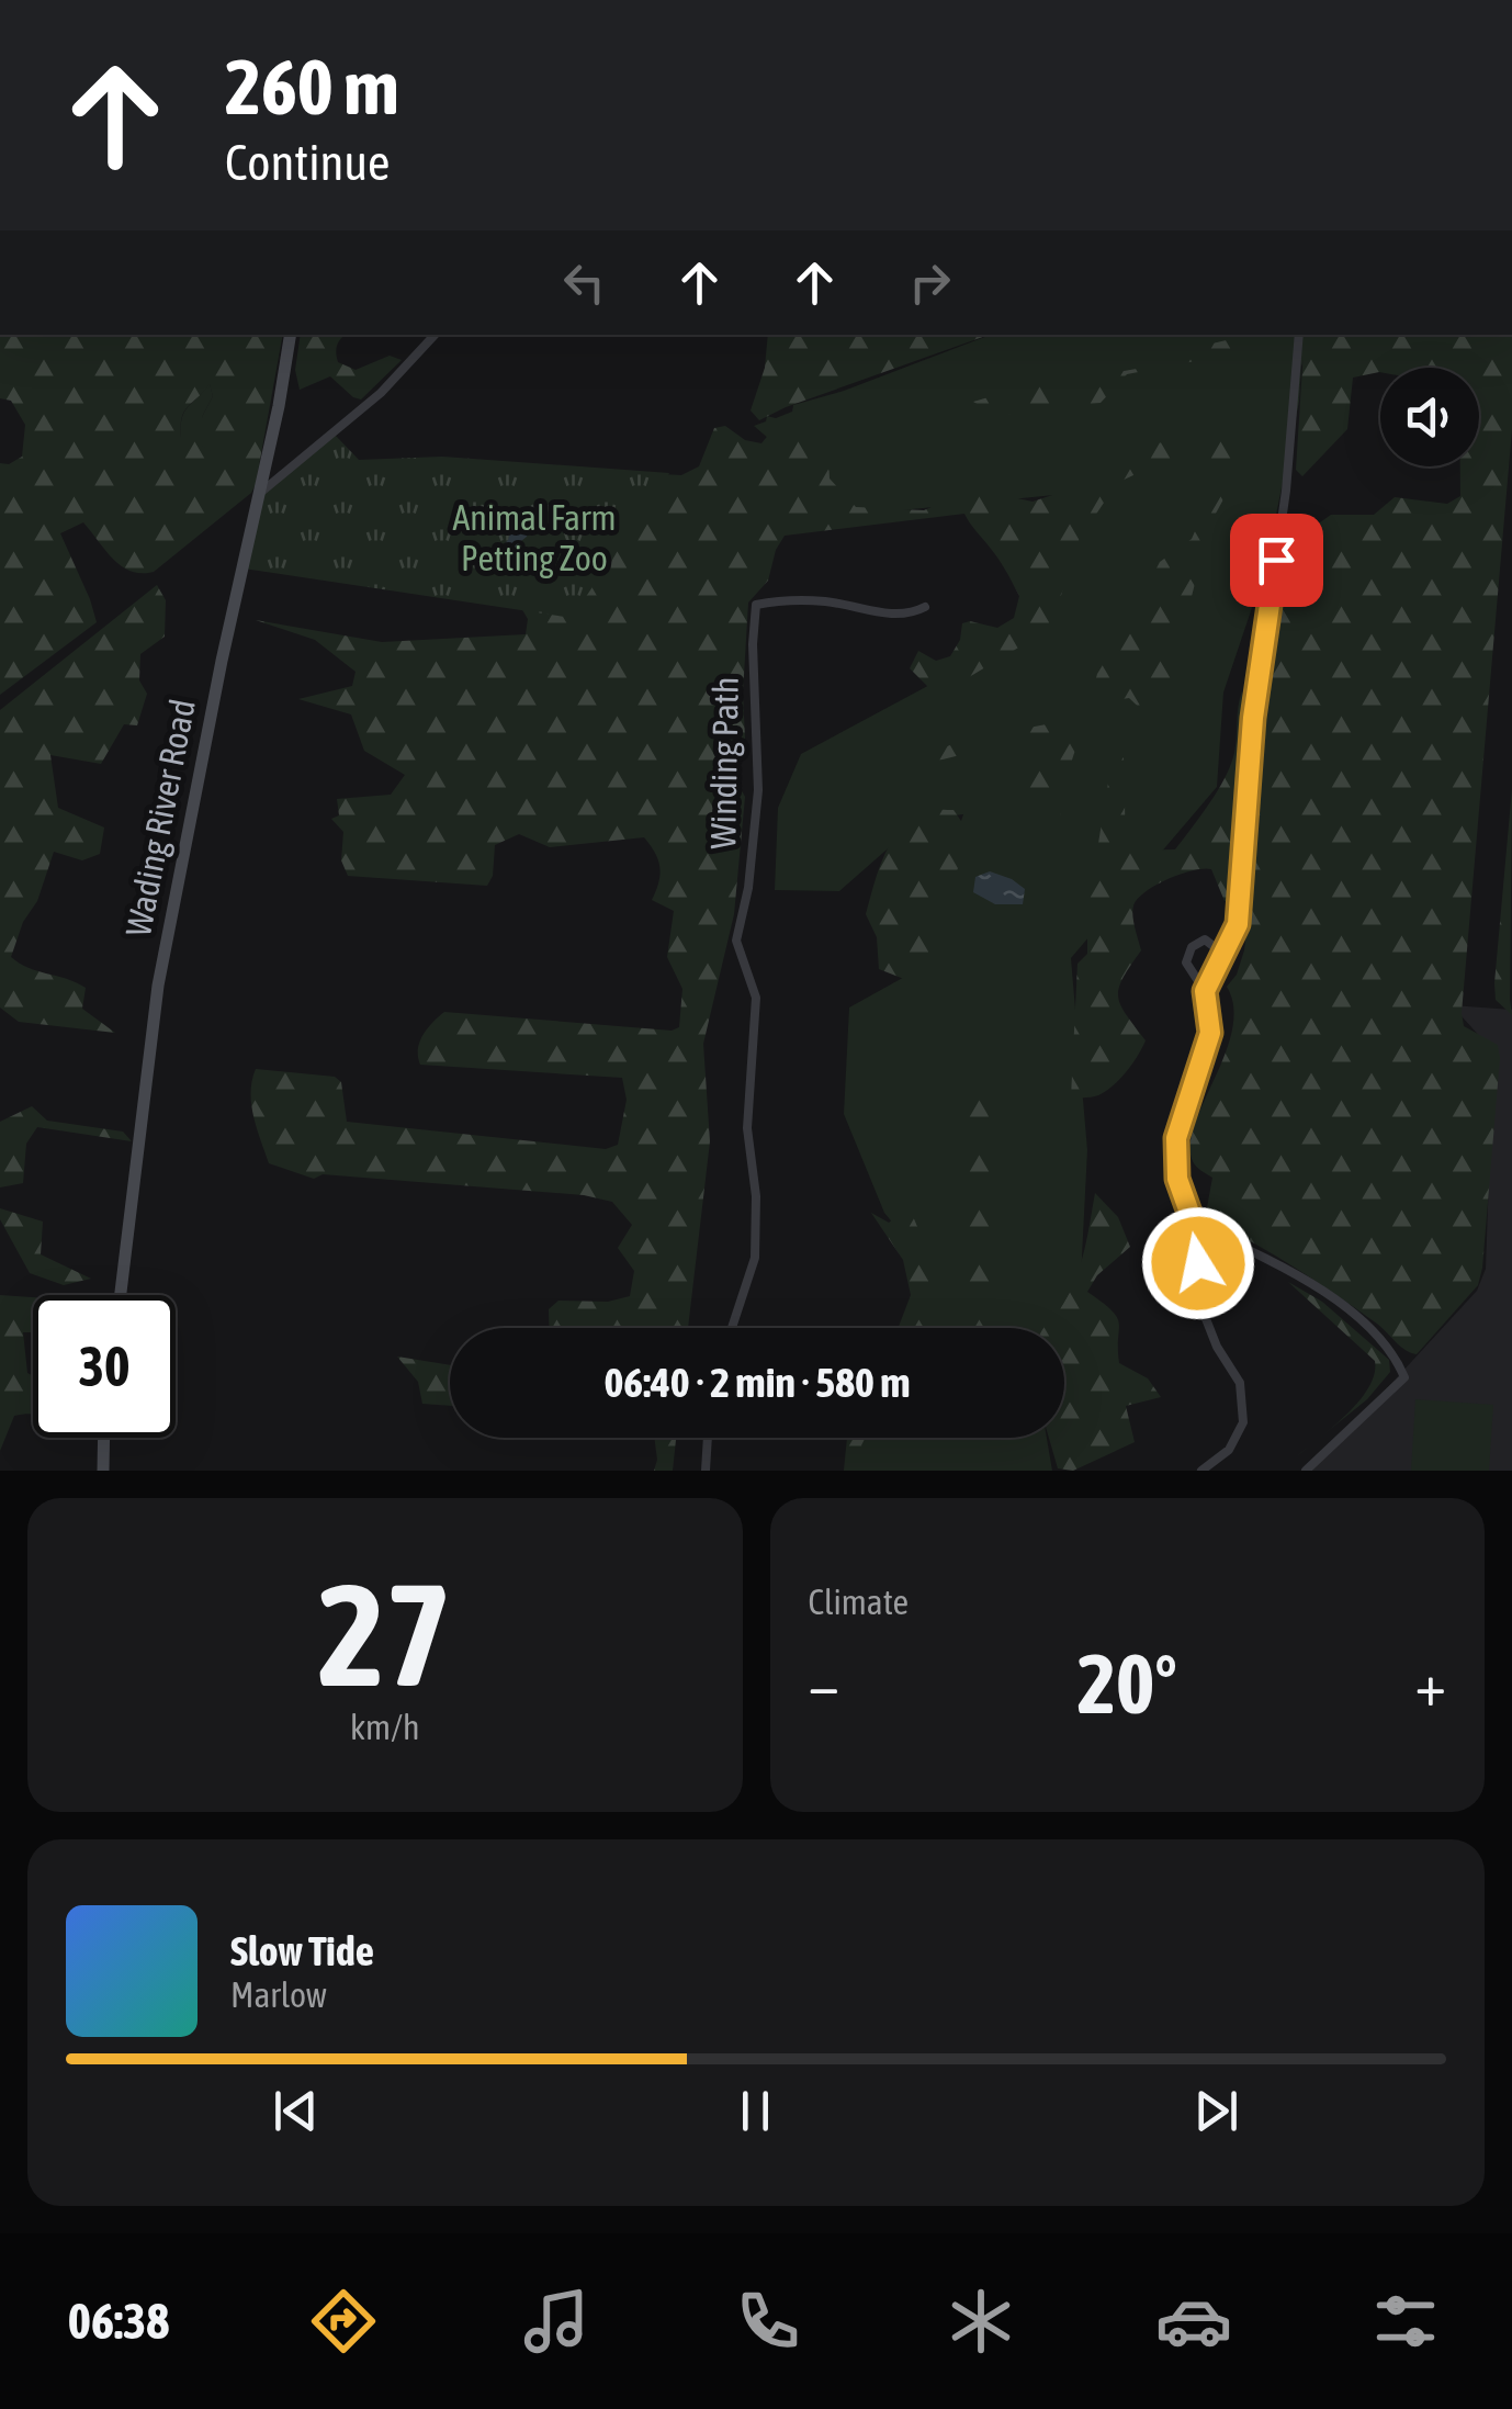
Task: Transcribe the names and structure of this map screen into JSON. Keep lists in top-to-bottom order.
{
  "streets": {
    "main road": ["Wading River Road"],
    "street": ["Winding Path"]
  },
  "parks": ["Animal Farm Petting Zoo"],
  "page": {
    "turn": ["260 m", "Continue"],
    "limit": "30",
    "trip": "06:40 · 2 min · 580 m",
    "tile": [
      ["27", "km/h"],
      "Climate"
    ],
    "heat": ["−", "20°", "+"],
    "song": ["Slow Tide", "Marlow"],
    "tabs": "06:38"
  }
}
